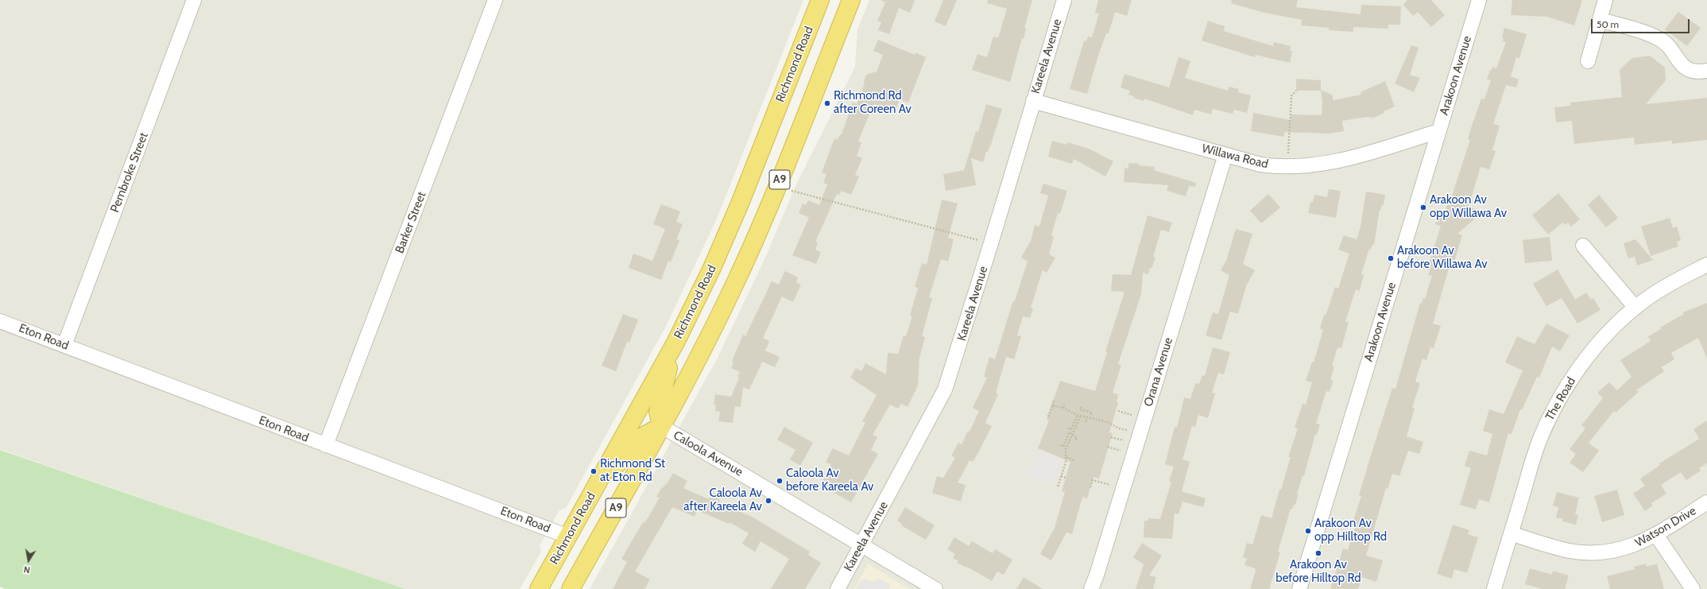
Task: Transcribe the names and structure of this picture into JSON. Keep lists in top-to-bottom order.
{
  "streets": {
    "highway": ["Richmond Road", "A9"],
    "street": [
      "Kareela Avenue",
      "Arakoon Avenue",
      "Willawa Road",
      "Pembroke Street",
      "Barker Street",
      "Eton Road",
      "Orana Avenue",
      "The Road",
      "Caloola Avenue",
      "Watson Drive"
    ]
  },
  "crossings": [
    ["Kareela Avenue", "Willawa Road"],
    ["Kareela Avenue", "Caloola Avenue"],
    ["Richmond Road", "Eton Road"],
    ["Arakoon Avenue", "Willawa Road"],
    ["Willawa Road", "Orana Avenue"],
    ["Pembroke Street", "Eton Road"],
    ["A9", "Caloola Avenue"],
    ["Barker Street", "Eton Road"],
    ["The Road", "Watson Drive"]
  ],
  "places": [
    "Richmond Rd after Coreen Av",
    "Arakoon Av opp Willawa Av",
    "Arakoon Av before Willawa Av",
    "Richmond St at Eton Rd",
    "Caloola Av before Kareela Av",
    "Caloola Av after Kareela Av",
    "Arakoon Av opp Hilltop Rd",
    "Arakoon Av before Hilltop Rd"
  ],
  "scale_bar": "50 m",
  "north": "bottom"
}
